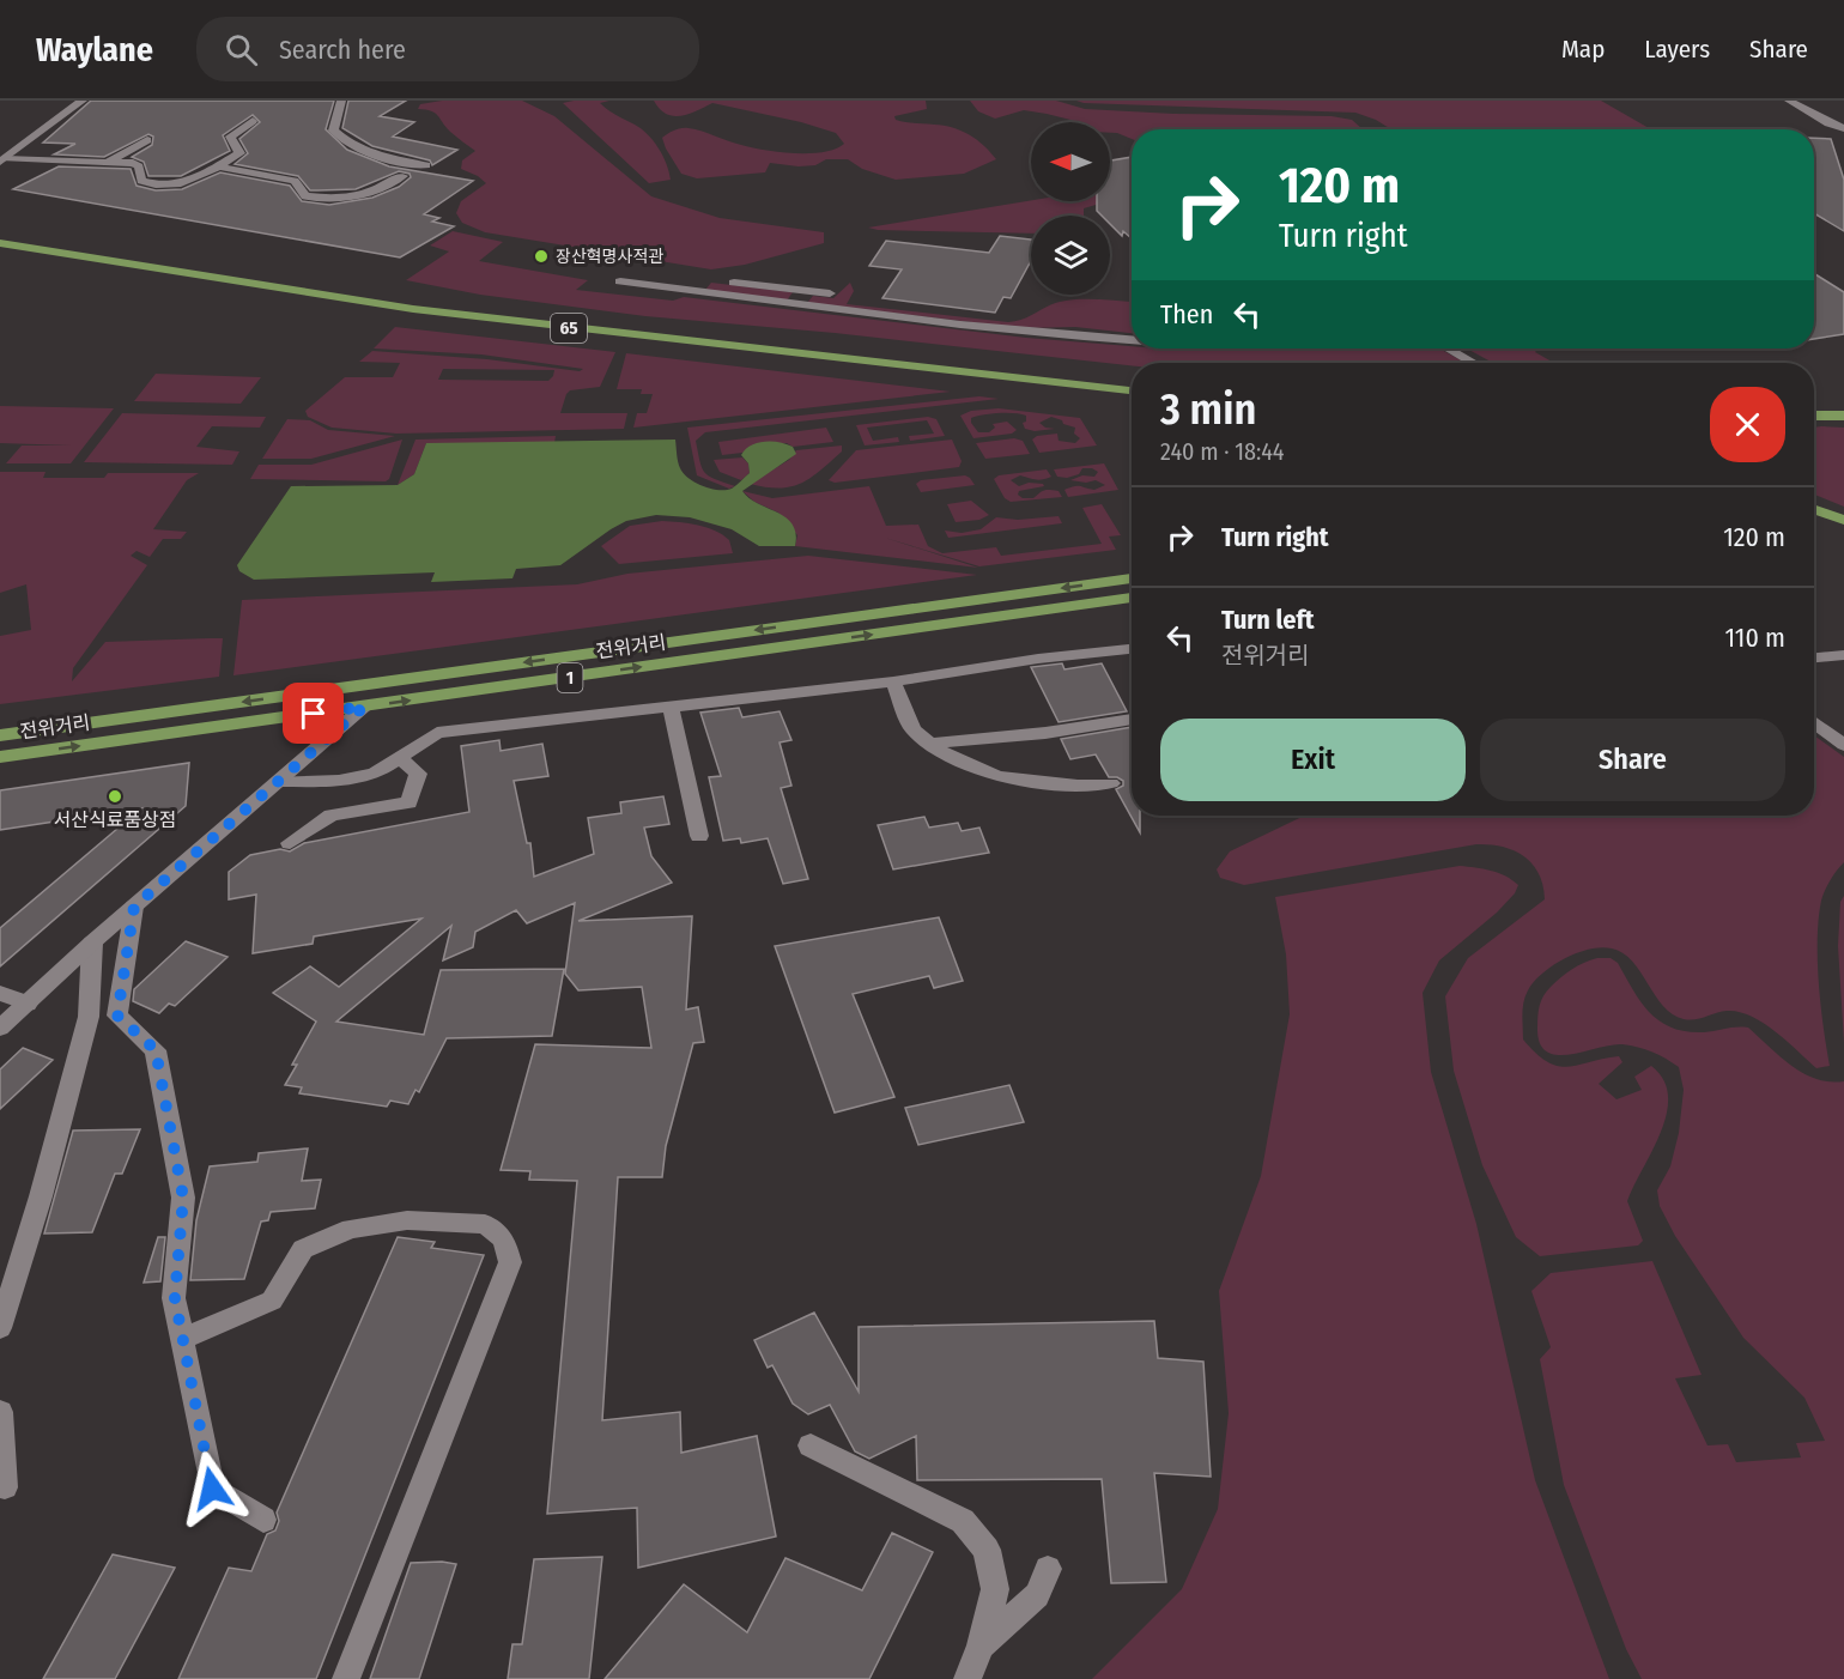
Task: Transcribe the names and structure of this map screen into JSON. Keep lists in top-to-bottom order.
{
  "streets": {
    "main road": ["65", "전위거리", "1"]
  },
  "places": ["장산혁명사적관", "서산식료품상점"],
  "north": "left",
  "page": {
    "header": "Waylane",
    "search": "Search here",
    "nav": ["Map", "Layers", "Share"],
    "turn": ["120 m", "Turn right"],
    "then": "Then",
    "heading": ["3 min", "240 m · 18:44"],
    "list": [
      {
        "name": "Turn right",
        "value": "120 m"
      },
      {
        "name": "Turn left",
        "note": "전위거리",
        "value": "110 m"
      }
    ],
    "buttons": ["Exit", "Share"]
  }
}
